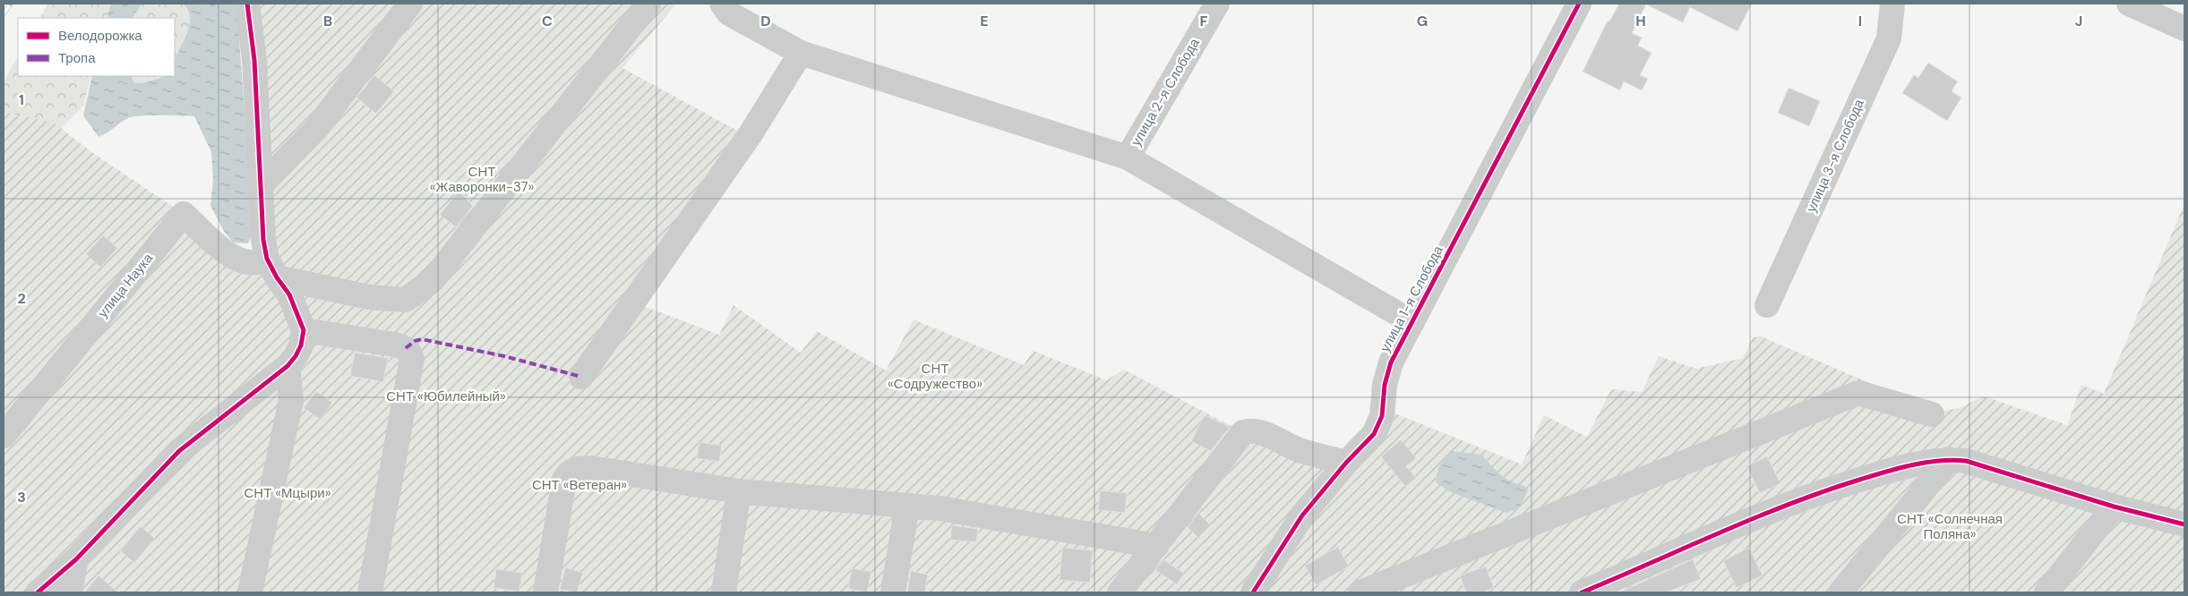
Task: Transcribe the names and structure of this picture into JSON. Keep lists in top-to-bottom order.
{
  "streets": {
    "street": [
      "улица 2-я Слобода",
      "улица 3-я Слобода",
      "улица Наука",
      "улица 1-я Слобода"
    ]
  },
  "parks": [
    "СНТ «Жаворонки-37»",
    "СНТ «Содружество»",
    "СНТ «Юбилейный»",
    "СНТ «Ветеран»",
    "СНТ «Мцыри»",
    "СНТ «Солнечная Поляна»"
  ],
  "legend": ["Велодорожка", "Тропа"],
  "grid": {
    "columns": [
      "B",
      "C",
      "D",
      "E",
      "F",
      "G",
      "H",
      "I",
      "J"
    ],
    "rows": ["1", "2", "3"]
  }
}
